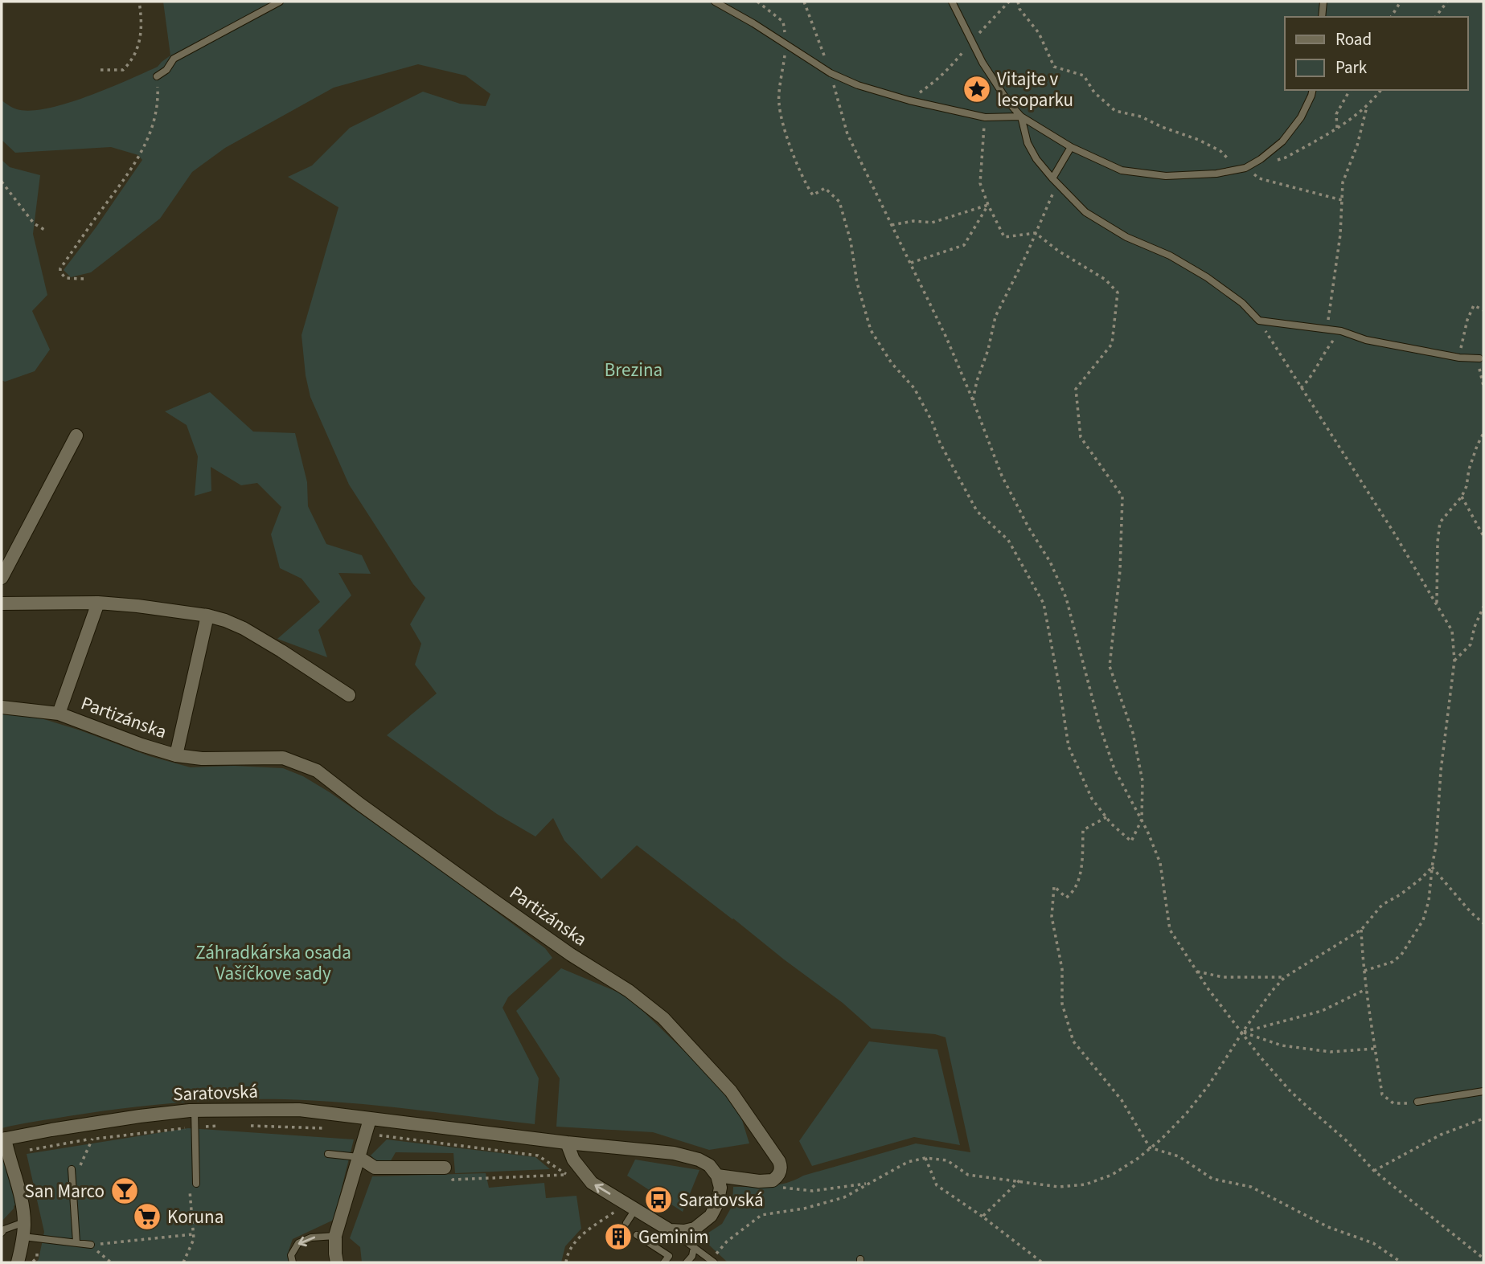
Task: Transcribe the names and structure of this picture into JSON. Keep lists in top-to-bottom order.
{
  "streets": {
    "street": ["Partizánska", "Saratovská"]
  },
  "parks": ["Brezina", "Záhradkárska osada Vašíčkove sady"],
  "places": {
    "place": ["Vitajte v lesoparku"],
    "bar": ["San Marco"],
    "bus stop": ["Saratovská"],
    "supermarket": ["Koruna"],
    "building": ["Geminim"]
  },
  "legend": ["Road", "Park"]
}
